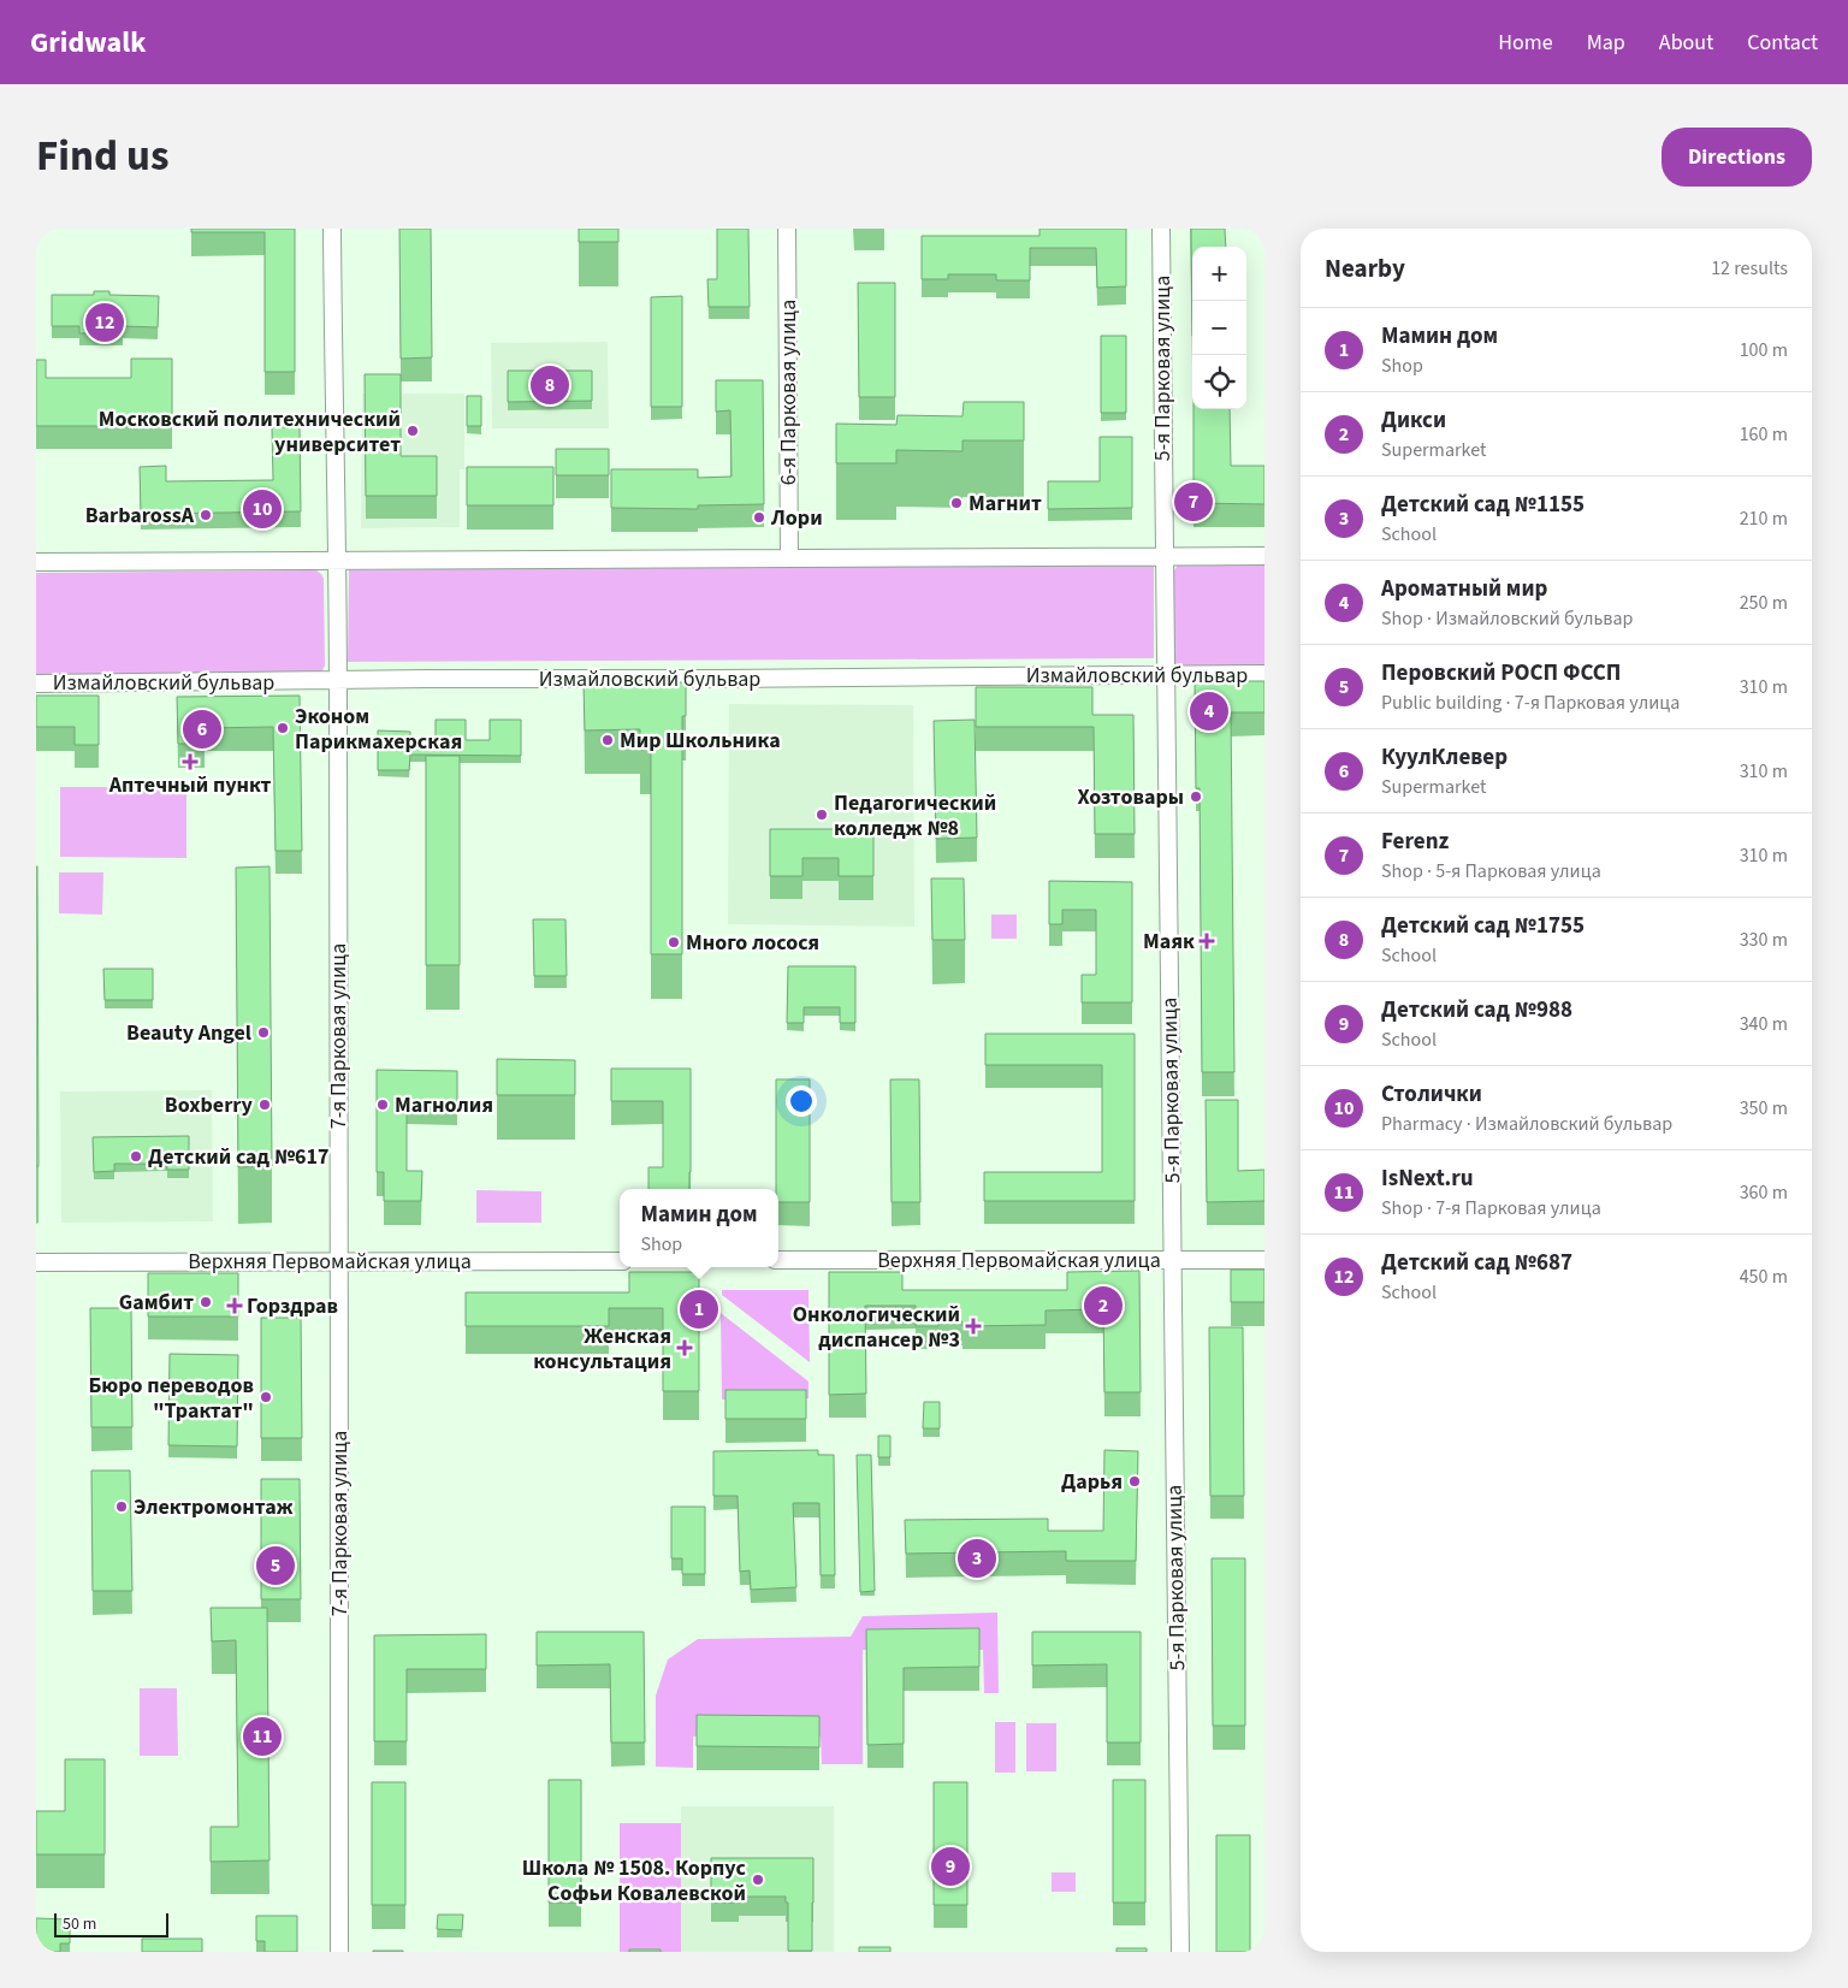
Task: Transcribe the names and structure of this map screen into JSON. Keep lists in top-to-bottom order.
{
  "streets": {
    "street": [
      "5-я Парковая улица",
      "6-я Парковая улица",
      "Измайловский бульвар",
      "7-я Парковая улица",
      "Верхняя Первомайская улица"
    ]
  },
  "crossings": [
    ["5-я Парковая улица", "Измайловский бульвар"],
    ["5-я Парковая улица", "Верхняя Первомайская улица"],
    ["Измайловский бульвар", "7-я Парковая улица"],
    ["7-я Парковая улица", "Верхняя Первомайская улица"]
  ],
  "places": {
    "other": [
      "Московский политехнический университет",
      "Магнит",
      "BarbarossA",
      "Лори",
      "Эконом Парикмахерская",
      "Мир Школьника",
      "Хозтовары",
      "Педагогический колледж №8",
      "Много лосося",
      "Beauty Angel",
      "Boxberry",
      "Магнолия",
      "Детский сад №617",
      "Gамбит",
      "Бюро переводов \"Трактат\"",
      "Дарья",
      "Электромонтаж",
      "Школа № 1508. Корпус Софьи Ковалевской"
    ],
    "health": [
      "Аптечный пункт",
      "Маяк",
      "Горздрав",
      "Онкологический диспансер №3",
      "Женская консультация"
    ]
  },
  "scale_bar": "50 m",
  "page": {
    "header": "Gridwalk",
    "nav": [
      "Home",
      "Map",
      "About",
      "Contact"
    ],
    "title": "Find us",
    "buttons": "Directions",
    "heading": ["Nearby", "12 results"],
    "map_buttons": ["+", "−"],
    "pins": [
      "12",
      "8",
      "7",
      "10",
      "4",
      "6",
      "2",
      "1",
      "3",
      "5",
      "11",
      "9"
    ],
    "list": [
      {
        "mark": "1",
        "name": "Мамин дом",
        "note": "Shop",
        "value": "100 m"
      },
      {
        "mark": "2",
        "name": "Дикси",
        "note": "Supermarket",
        "value": "160 m"
      },
      {
        "mark": "3",
        "name": "Детский сад №1155",
        "note": "School",
        "value": "210 m"
      },
      {
        "mark": "4",
        "name": "Ароматный мир",
        "note": "Shop · Измайловский бульвар",
        "value": "250 m"
      },
      {
        "mark": "5",
        "name": "Перовский РОСП ФССП",
        "note": "Public building · 7-я Парковая улица",
        "value": "310 m"
      },
      {
        "mark": "6",
        "name": "КуулКлевер",
        "note": "Supermarket",
        "value": "310 m"
      },
      {
        "mark": "7",
        "name": "Ferenz",
        "note": "Shop · 5-я Парковая улица",
        "value": "310 m"
      },
      {
        "mark": "8",
        "name": "Детский сад №1755",
        "note": "School",
        "value": "330 m"
      },
      {
        "mark": "9",
        "name": "Детский сад №988",
        "note": "School",
        "value": "340 m"
      },
      {
        "mark": "10",
        "name": "Столички",
        "note": "Pharmacy · Измайловский бульвар",
        "value": "350 m"
      },
      {
        "mark": "11",
        "name": "IsNext.ru",
        "note": "Shop · 7-я Парковая улица",
        "value": "360 m"
      },
      {
        "mark": "12",
        "name": "Детский сад №687",
        "note": "School",
        "value": "450 m"
      }
    ],
    "popup": ["Мамин дом", "Shop"],
    "scale": "50 m"
  }
}
